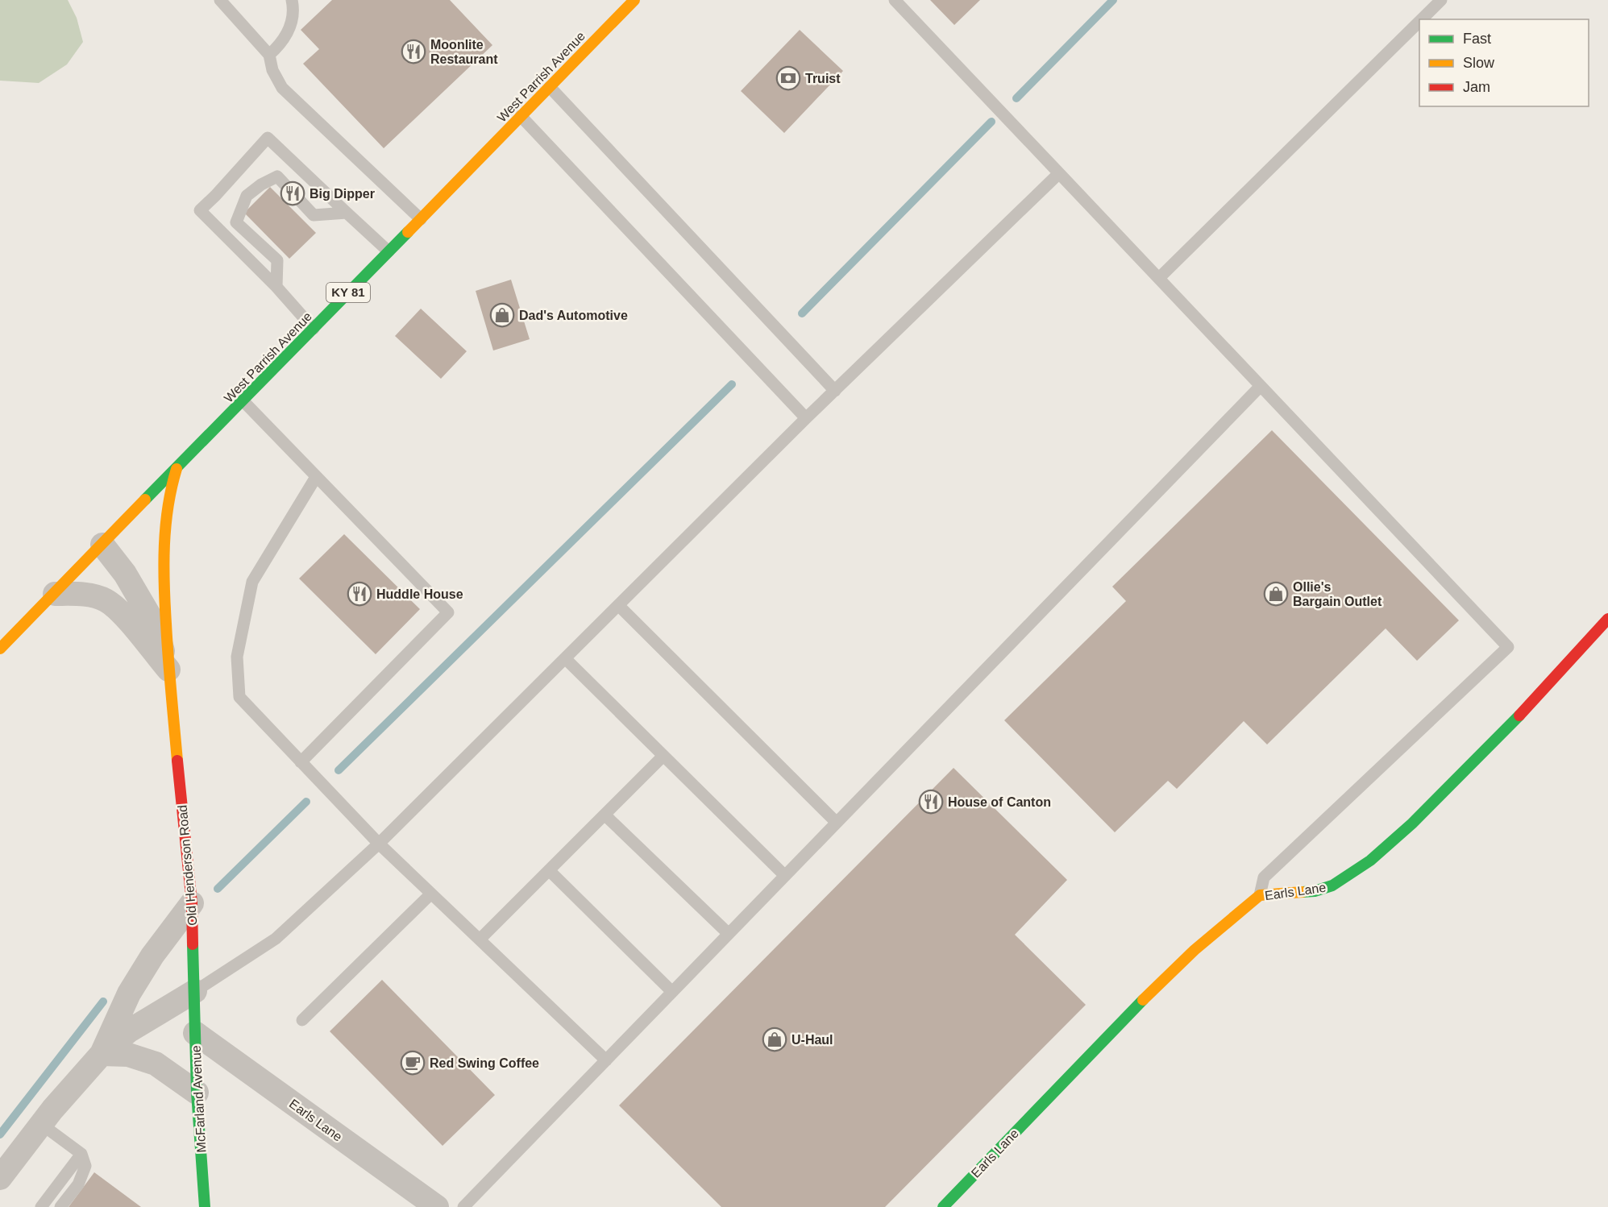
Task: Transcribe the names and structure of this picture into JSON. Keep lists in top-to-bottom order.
{
  "streets": {
    "street": [
      "West Parrish Avenue",
      "KY 81",
      "Old Henderson Road",
      "Earls Lane",
      "McFarland Avenue"
    ]
  },
  "crossings": [
    ["West Parrish Avenue", "Old Henderson Road"],
    ["Old Henderson Road", "McFarland Avenue"],
    ["Earls Lane", "McFarland Avenue"]
  ],
  "places": {
    "restaurant": [
      "Moonlite Restaurant",
      "Big Dipper",
      "Huddle House",
      "House of Canton"
    ],
    "bank": ["Truist"],
    "shop": ["Dad's Automotive", "Ollie's Bargain Outlet", "U-Haul"],
    "cafe": ["Red Swing Coffee"]
  },
  "legend": ["Fast", "Slow", "Jam"]
}
